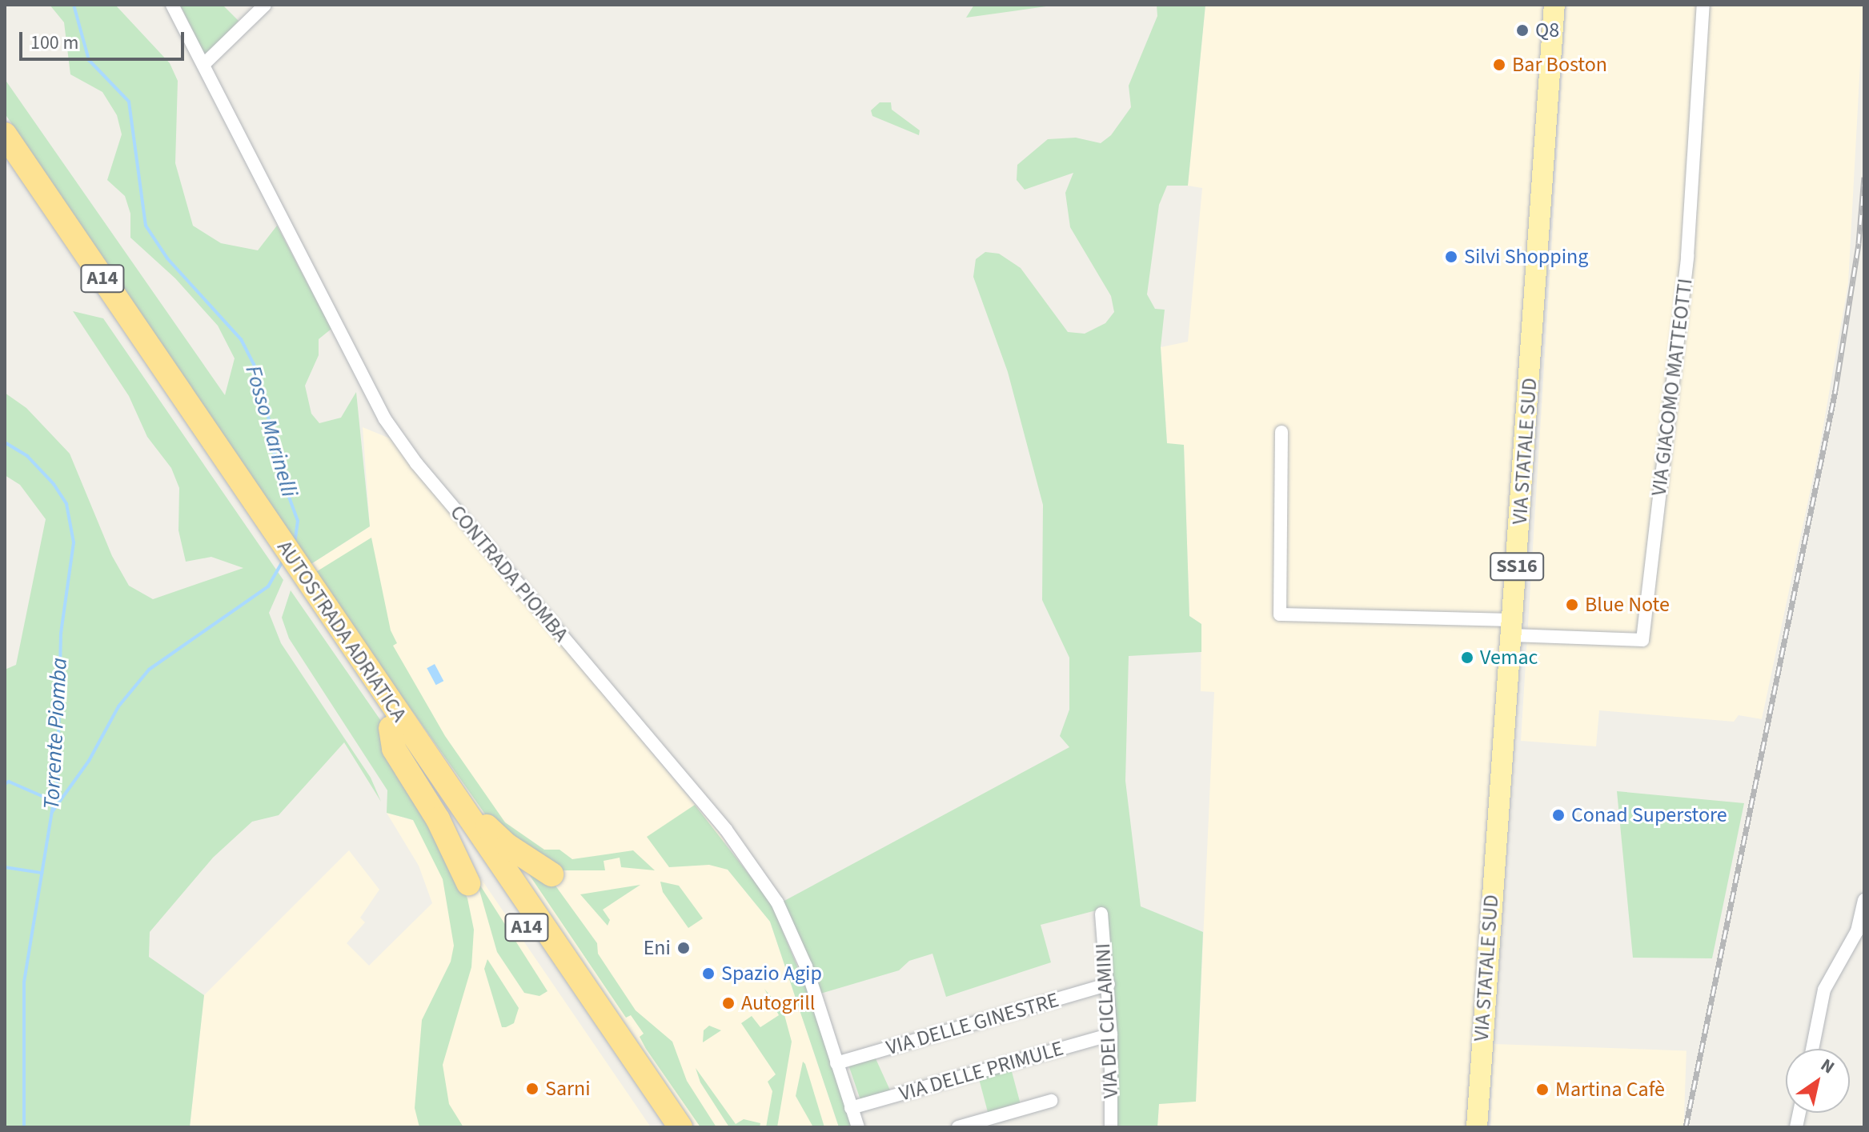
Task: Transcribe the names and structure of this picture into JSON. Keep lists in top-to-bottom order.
{
  "streets": {
    "highway": ["A14", "AUTOSTRADA ADRIATICA"],
    "main road": ["VIA STATALE SUD", "SS16"],
    "street": [
      "VIA GIACOMO MATTEOTTI",
      "CONTRADA PIOMBA",
      "VIA DEI CICLAMINI",
      "VIA DELLE GINESTRE",
      "VIA DELLE PRIMULE"
    ]
  },
  "crossings": [
    ["VIA GIACOMO MATTEOTTI", "VIA STATALE SUD"],
    ["CONTRADA PIOMBA", "VIA DELLE GINESTRE"],
    ["CONTRADA PIOMBA", "VIA DELLE PRIMULE"],
    ["VIA DEI CICLAMINI", "VIA DELLE GINESTRE"],
    ["VIA DEI CICLAMINI", "VIA DELLE PRIMULE"]
  ],
  "water": ["Fosso Marinelli", "Torrente Piomba"],
  "places": [
    "Q8",
    "Bar Boston",
    "Silvi Shopping",
    "Blue Note",
    "Vemac",
    "Conad Superstore",
    "Eni",
    "Spazio Agip",
    "Autogrill",
    "Sarni",
    "Martina Cafè"
  ],
  "scale_bar": "100 m",
  "north": "top right"
}
